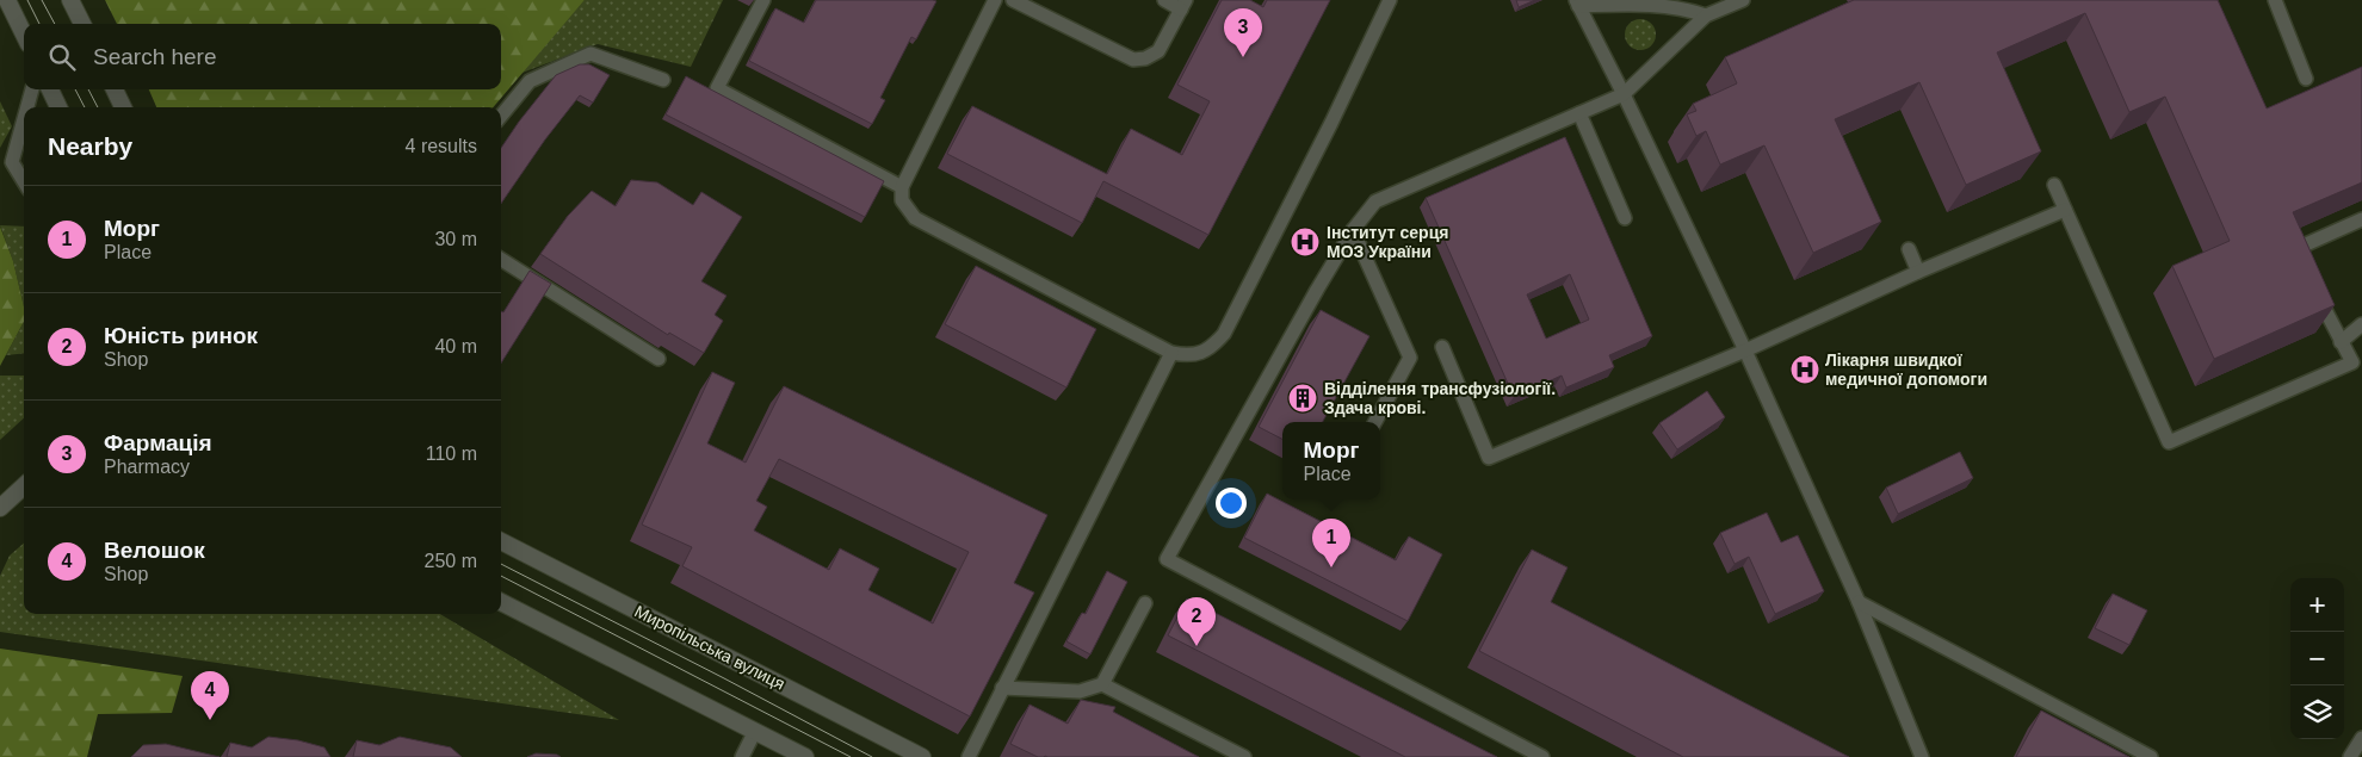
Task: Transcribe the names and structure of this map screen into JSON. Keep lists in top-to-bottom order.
{
  "streets": {
    "street": ["Миропільська вулиця"]
  },
  "places": {
    "hospital": ["Інститут серця МОЗ України", "Лікарня швидкої медичної допомоги"],
    "building": ["Відділення трансфузіології. Здача крові."]
  },
  "page": {
    "pins": [
      "3",
      "1",
      "2",
      "4"
    ],
    "search": "Search here",
    "heading": ["Nearby", "4 results"],
    "list": [
      {
        "mark": "1",
        "name": "Морг",
        "note": "Place",
        "value": "30 m"
      },
      {
        "mark": "2",
        "name": "Юність ринок",
        "note": "Shop",
        "value": "40 m"
      },
      {
        "mark": "3",
        "name": "Фармація",
        "note": "Pharmacy",
        "value": "110 m"
      },
      {
        "mark": "4",
        "name": "Велошок",
        "note": "Shop",
        "value": "250 m"
      }
    ],
    "popup": ["Морг", "Place"],
    "map_buttons": ["+", "−"]
  }
}
